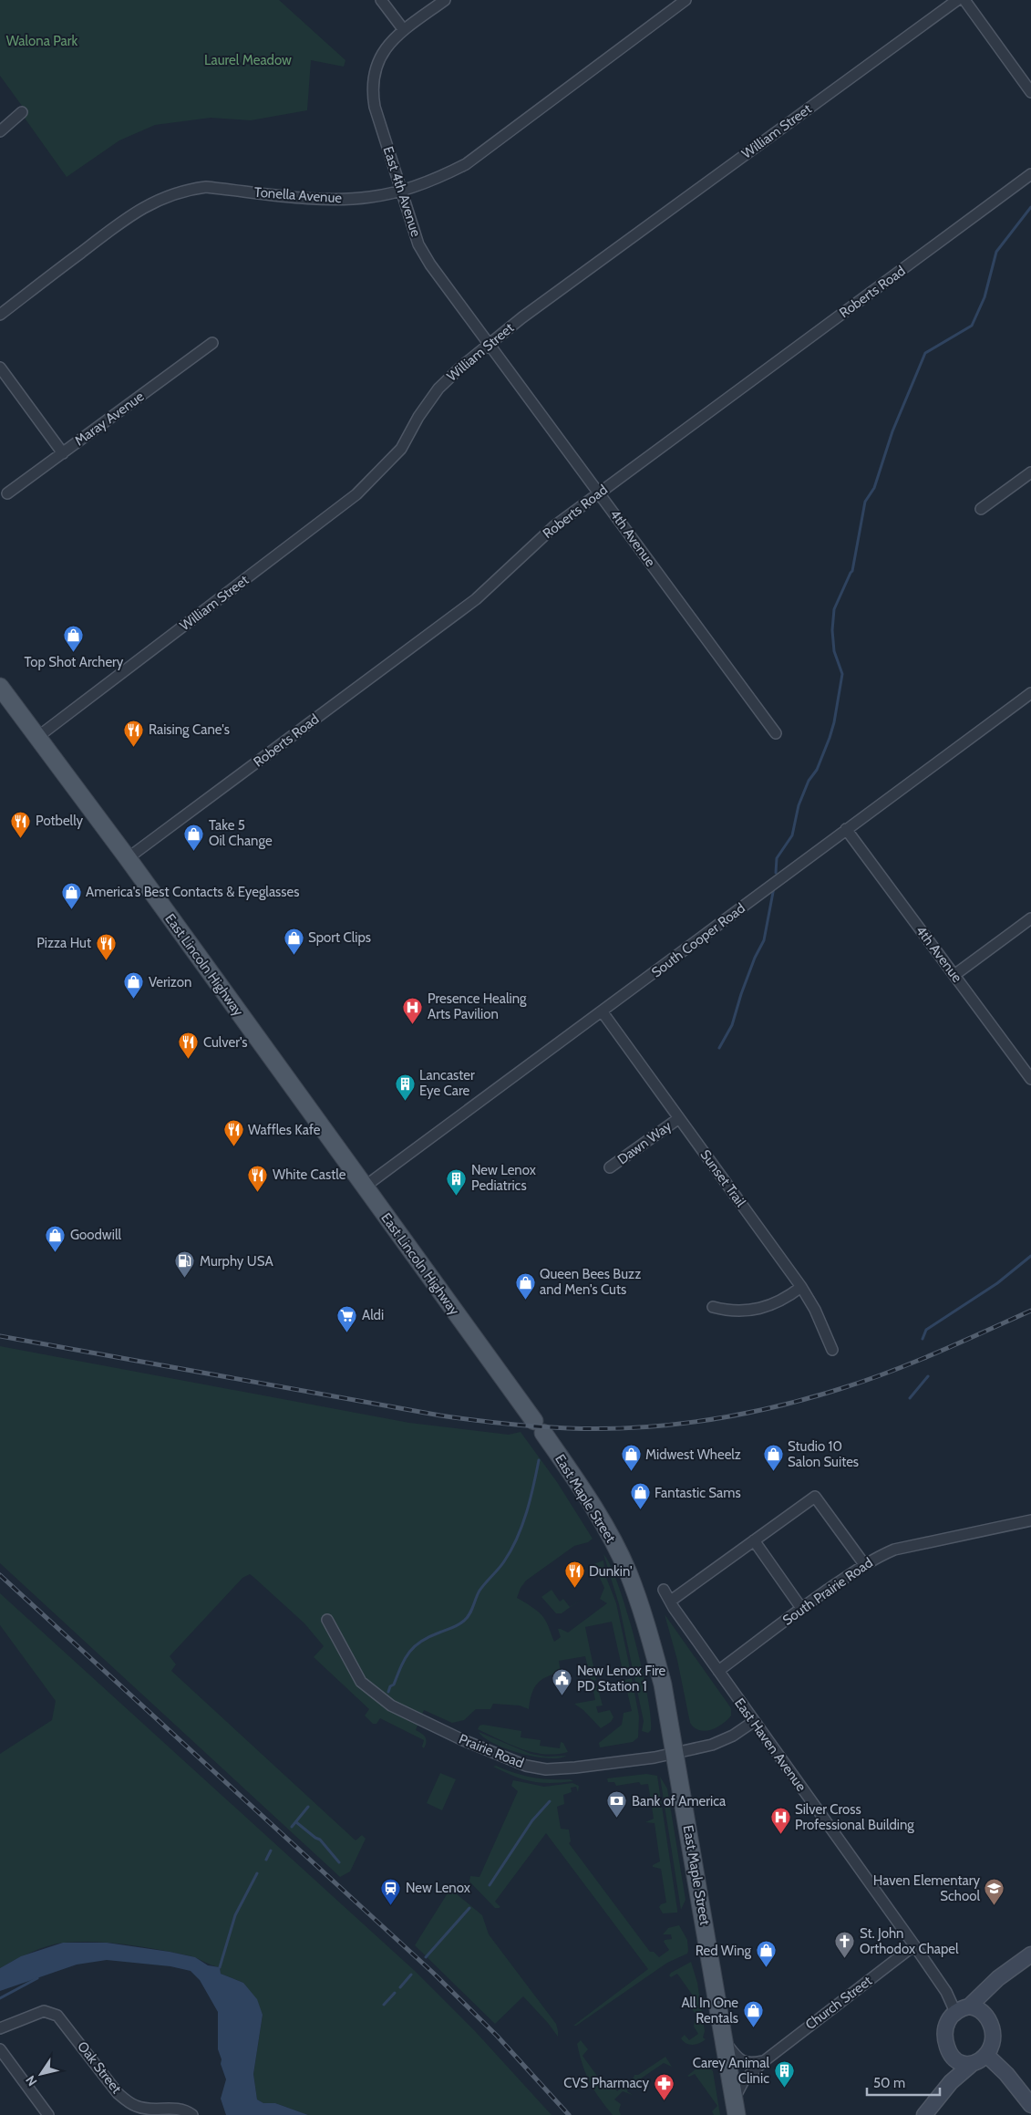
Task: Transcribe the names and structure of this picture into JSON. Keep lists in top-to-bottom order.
{
  "streets": {
    "main road": ["East Lincoln Highway", "East Maple Street"],
    "street": [
      "William Street",
      "East 4th Avenue",
      "Tonella Avenue",
      "Roberts Road",
      "Maray Avenue",
      "4th Avenue",
      "South Cooper Road",
      "Dawn Way",
      "Sunset Trail",
      "South Prairie Road",
      "East Haven Avenue",
      "Prairie Road",
      "Church Street",
      "Oak Street"
    ]
  },
  "crossings": [
    ["William Street", "East 4th Avenue"],
    ["William Street", "4th Avenue"],
    ["William Street", "East Lincoln Highway"],
    ["East 4th Avenue", "Tonella Avenue"],
    ["East 4th Avenue", "4th Avenue"],
    ["Roberts Road", "4th Avenue"],
    ["Roberts Road", "East Lincoln Highway"],
    ["4th Avenue", "South Cooper Road"],
    ["South Cooper Road", "East Lincoln Highway"],
    ["South Cooper Road", "Sunset Trail"],
    ["East Lincoln Highway", "East Maple Street"],
    ["Dawn Way", "Sunset Trail"],
    ["East Maple Street", "Prairie Road"],
    ["East Maple Street", "Church Street"],
    ["South Prairie Road", "East Haven Avenue"],
    ["East Haven Avenue", "Prairie Road"],
    ["East Haven Avenue", "Church Street"]
  ],
  "parks": ["Walona Park", "Laurel Meadow"],
  "places": {
    "shop": [
      "Top Shot Archery",
      "Take 5 Oil Change",
      "America's Best Contacts & Eyeglasses",
      "Sport Clips",
      "Verizon",
      "Goodwill",
      "Queen Bees Buzz and Men's Cuts",
      "Midwest Wheelz",
      "Studio 10 Salon Suites",
      "Fantastic Sams",
      "Red Wing",
      "All In One Rentals"
    ],
    "restaurant": [
      "Raising Cane's",
      "Potbelly",
      "Pizza Hut",
      "Culver's",
      "Waffles Kafe",
      "White Castle",
      "Dunkin'"
    ],
    "hospital": ["Presence Healing Arts Pavilion", "Silver Cross Professional Building"],
    "building": ["Lancaster Eye Care", "New Lenox Pediatrics", "Carey Animal Clinic"],
    "fuel station": ["Murphy USA"],
    "supermarket": ["Aldi"],
    "public building": ["New Lenox Fire PD Station 1"],
    "bank": ["Bank of America"],
    "station": ["New Lenox"],
    "school or university": ["Haven Elementary School"],
    "church": ["St. John Orthodox Chapel"],
    "pharmacy": ["CVS Pharmacy"]
  },
  "scale_bar": "50 m",
  "north": "bottom left"
}
